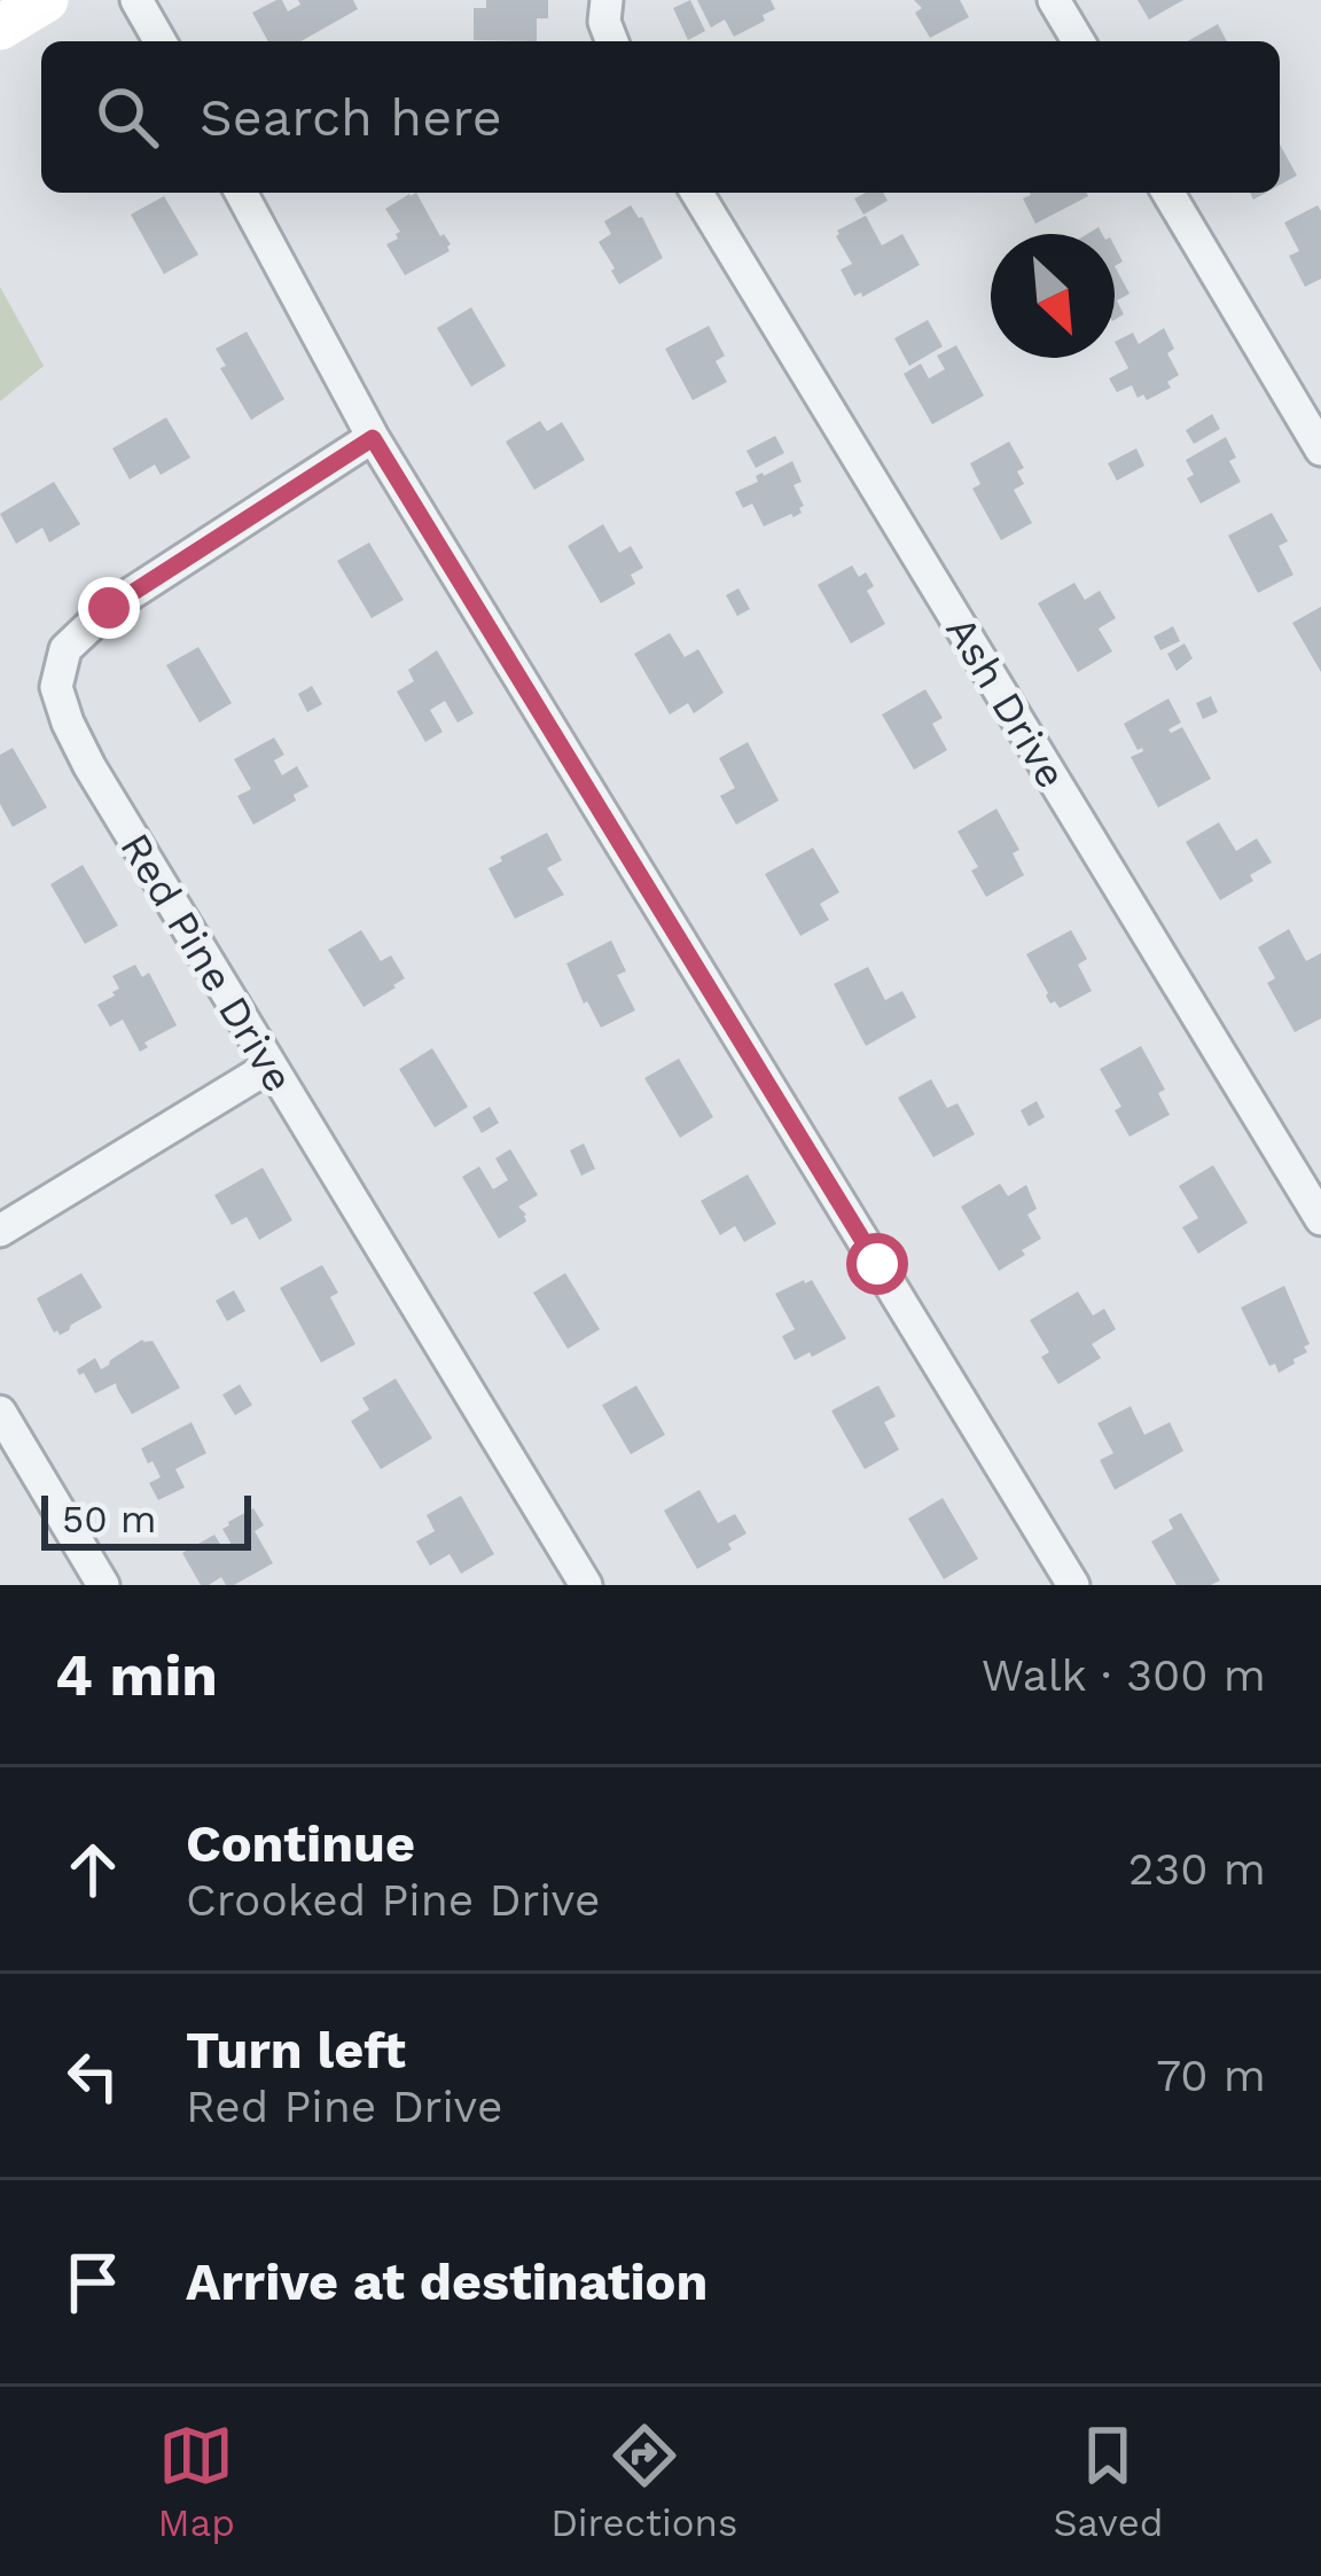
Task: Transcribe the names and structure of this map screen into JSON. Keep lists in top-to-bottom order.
{
  "streets": {
    "street": ["Ash Drive", "Red Pine Drive"]
  },
  "scale_bar": "50 m",
  "north": "bottom right",
  "page": {
    "search": "Search here",
    "scale": "50 m",
    "heading": ["4 min", "Walk · 300 m"],
    "list": [
      ["Continue", "Crooked Pine Drive", "230 m"],
      ["Turn left", "Red Pine Drive", "70 m"],
      "Arrive at destination"
    ],
    "nav": ["Map", "Directions", "Saved"]
  }
}
